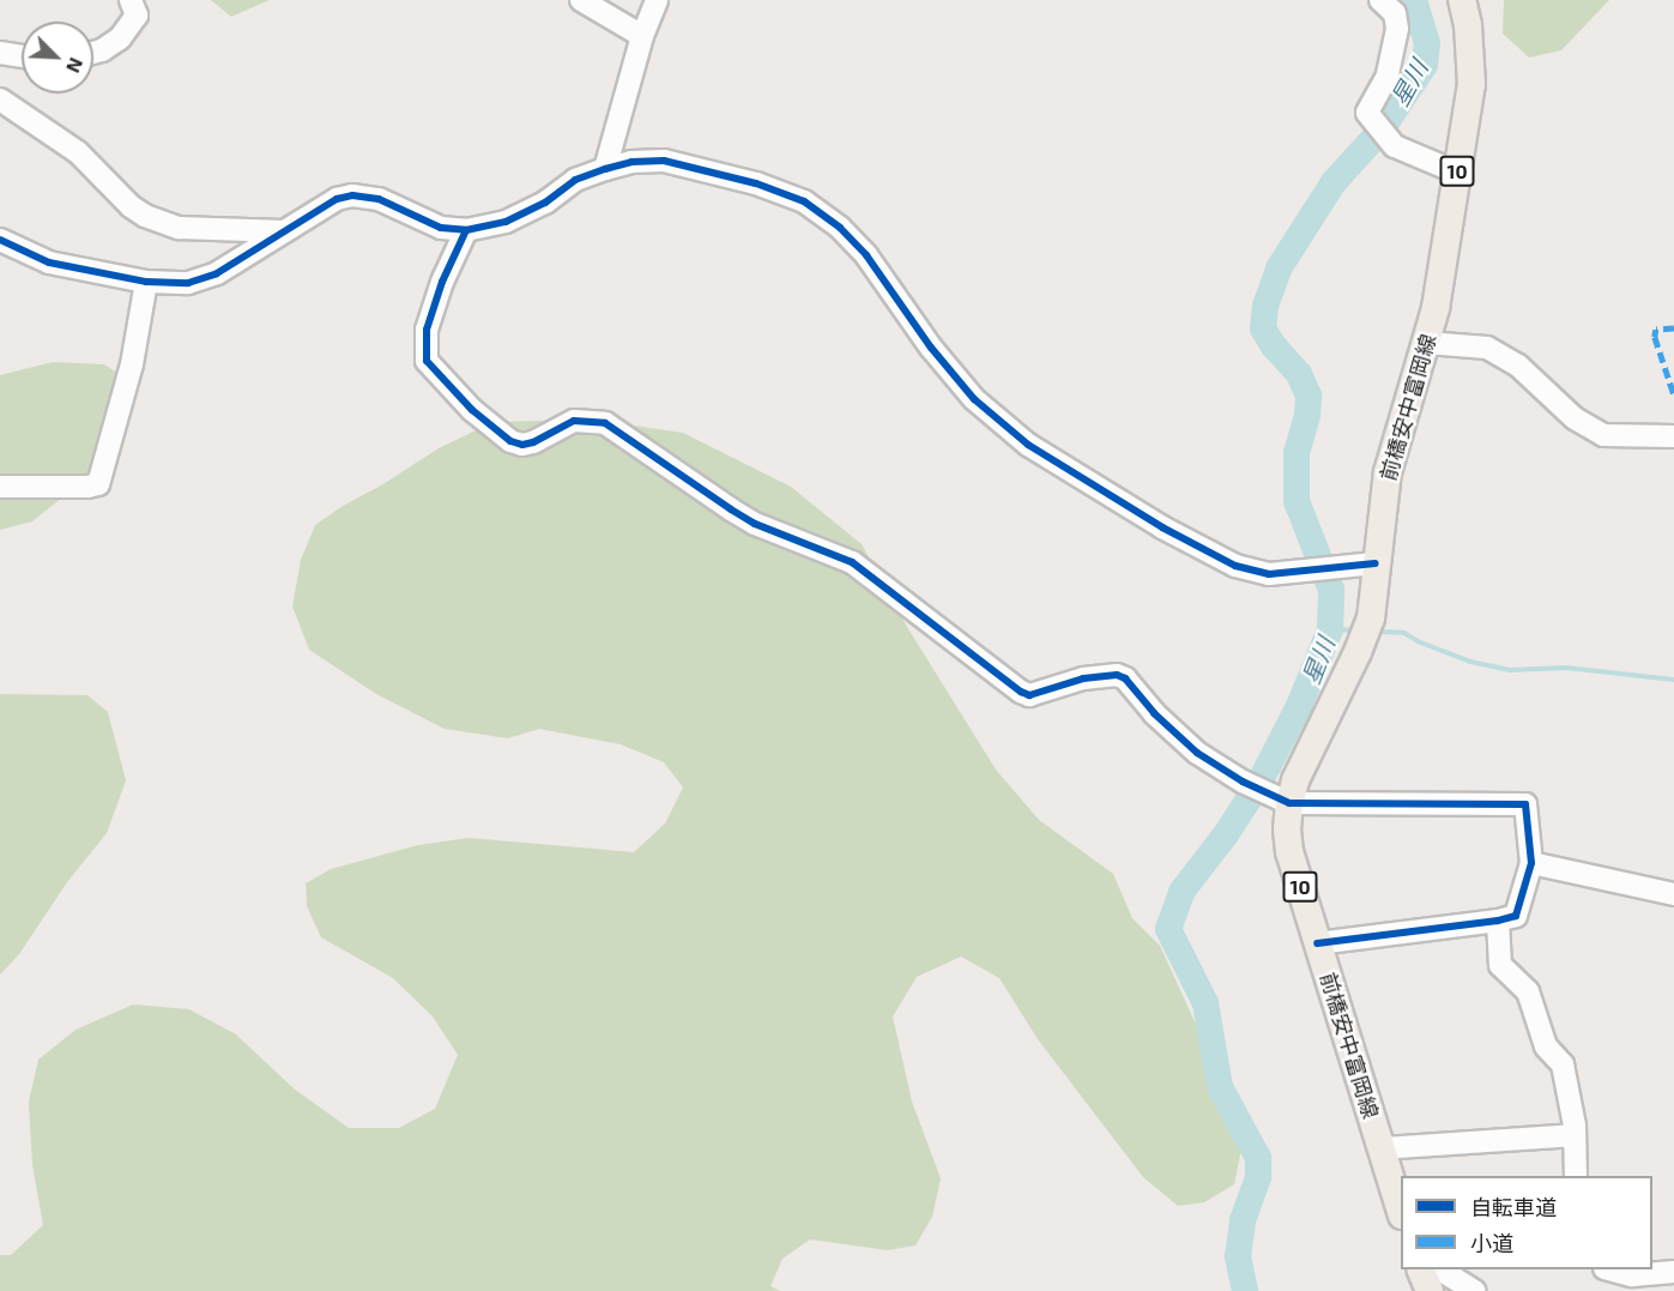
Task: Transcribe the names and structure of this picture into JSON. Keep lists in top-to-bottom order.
{
  "streets": {
    "main road": ["10", "前橋安中富岡線"]
  },
  "water": ["星川"],
  "legend": ["自転車道", "小道"],
  "north": "bottom right"
}
